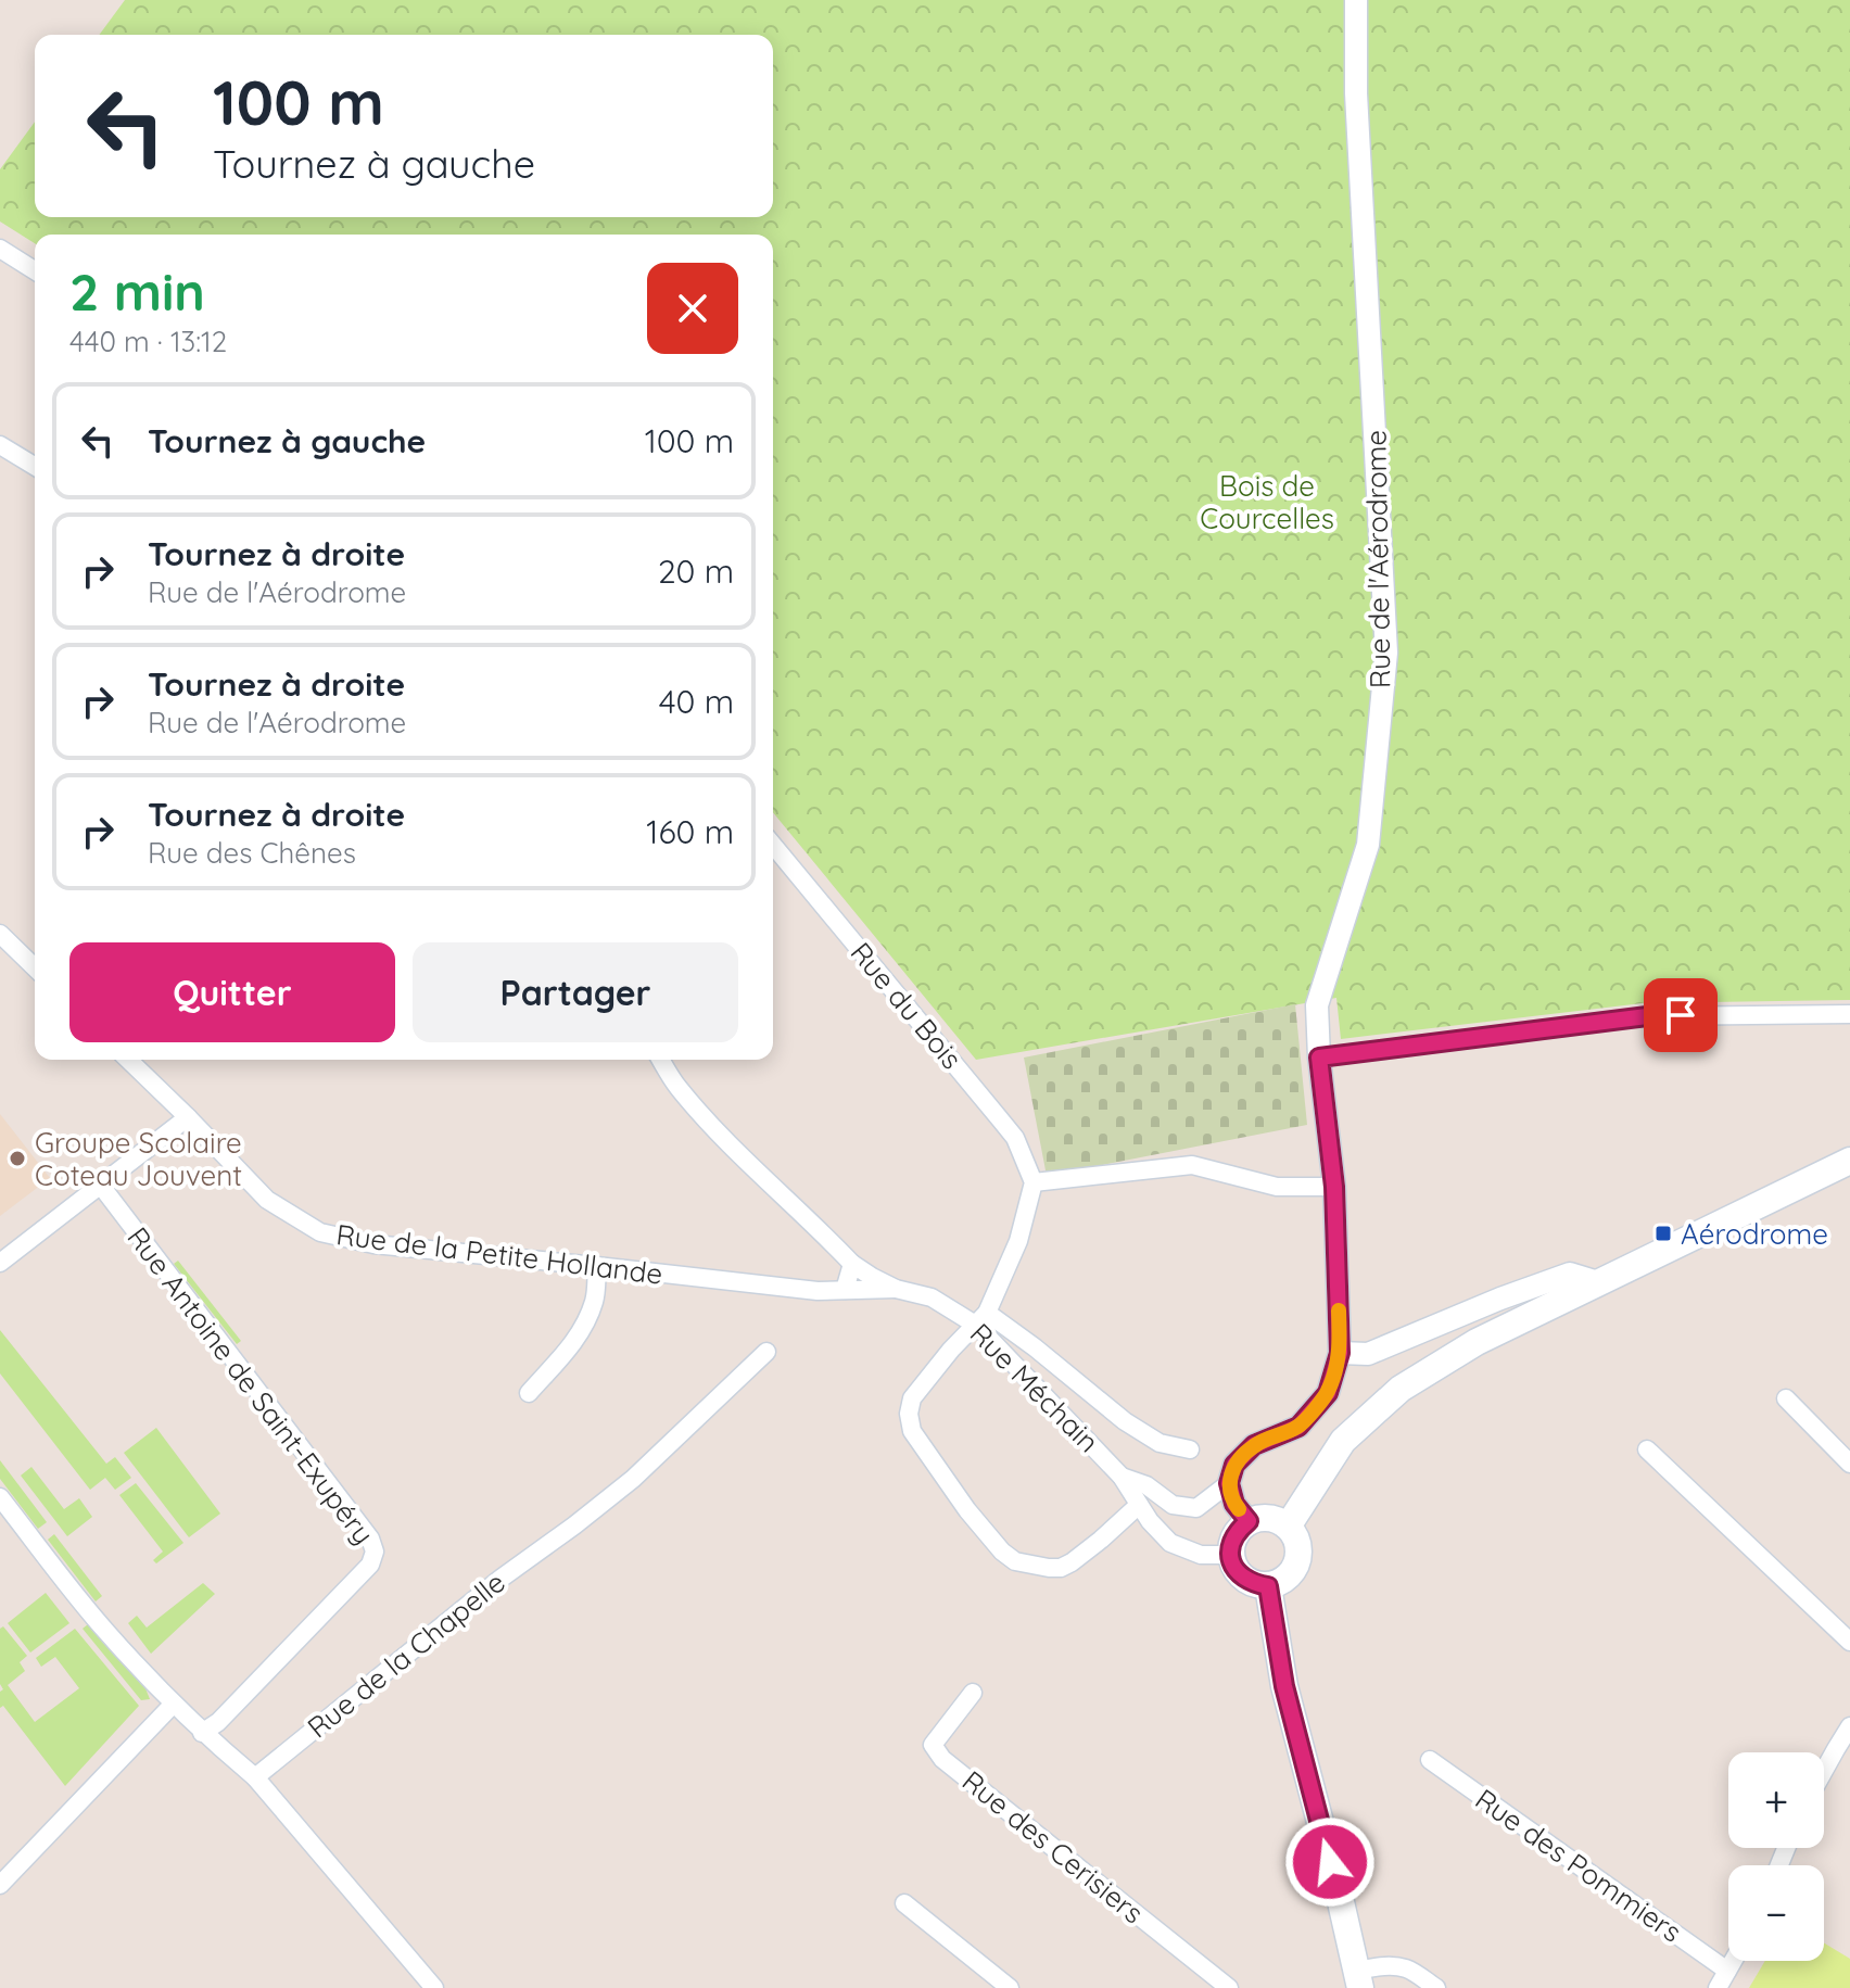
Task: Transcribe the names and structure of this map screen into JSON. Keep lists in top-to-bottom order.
{
  "streets": {
    "street": [
      "Rue de l'Aérodrome",
      "Rue du Bois",
      "Rue de la Petite Hollande",
      "Rue Antoine de Saint-Exupéry",
      "Rue Méchain",
      "Rue de la Chapelle",
      "Rue des Cerisiers",
      "Rue des Pommiers"
    ]
  },
  "crossings": [
    ["Rue de l'Aérodrome", "Rue Méchain"],
    ["Rue de la Petite Hollande", "Rue Méchain"]
  ],
  "parks": ["Bois de Courcelles"],
  "places": {
    "other": ["Groupe Scolaire Coteau Jouvent"],
    "transit": ["Aérodrome"]
  },
  "page": {
    "turn": ["100 m", "Tournez à gauche"],
    "heading": ["2 min", "440 m · 13:12"],
    "list": [
      {
        "name": "Tournez à gauche",
        "value": "100 m"
      },
      {
        "name": "Tournez à droite",
        "note": "Rue de l'Aérodrome",
        "value": "20 m"
      },
      {
        "name": "Tournez à droite",
        "note": "Rue de l'Aérodrome",
        "value": "40 m"
      },
      {
        "name": "Tournez à droite",
        "note": "Rue des Chênes",
        "value": "160 m"
      }
    ],
    "buttons": ["Quitter", "Partager"],
    "map_buttons": ["+", "−"]
  }
}
